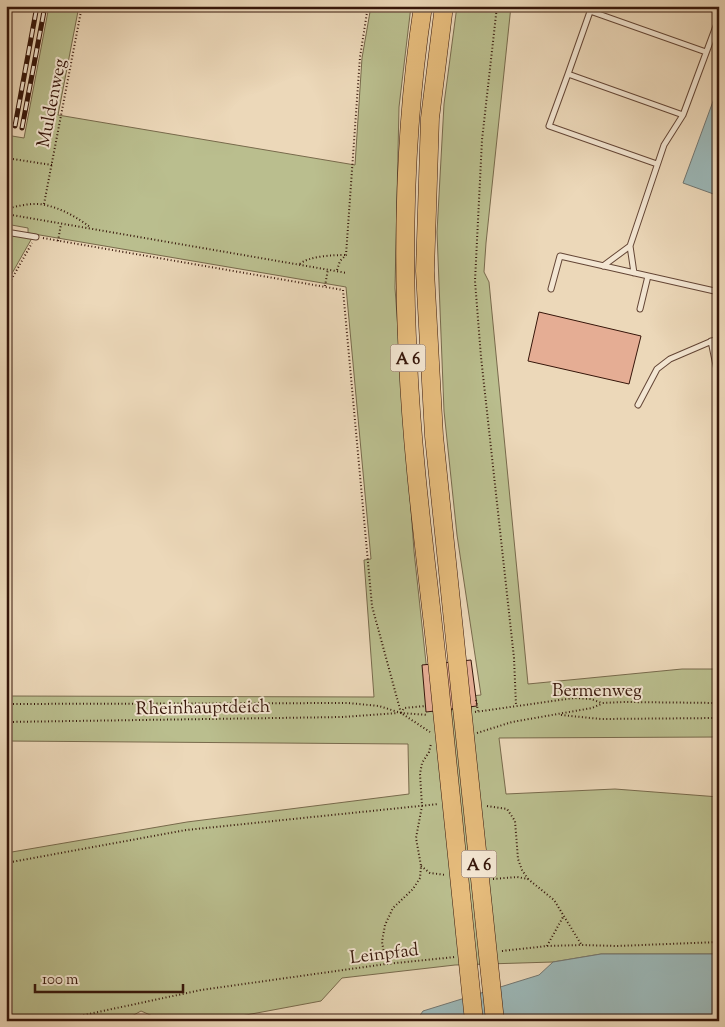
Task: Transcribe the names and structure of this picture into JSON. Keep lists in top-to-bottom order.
{
  "streets": {
    "highway": ["A 6"],
    "path": [
      "Muldenweg",
      "Bermenweg",
      "Rheinhauptdeich",
      "Leinpfad"
    ]
  },
  "crossings": [
    ["A 6", "Bermenweg"],
    ["A 6", "Rheinhauptdeich"]
  ],
  "scale_bar": "100 m"
}
